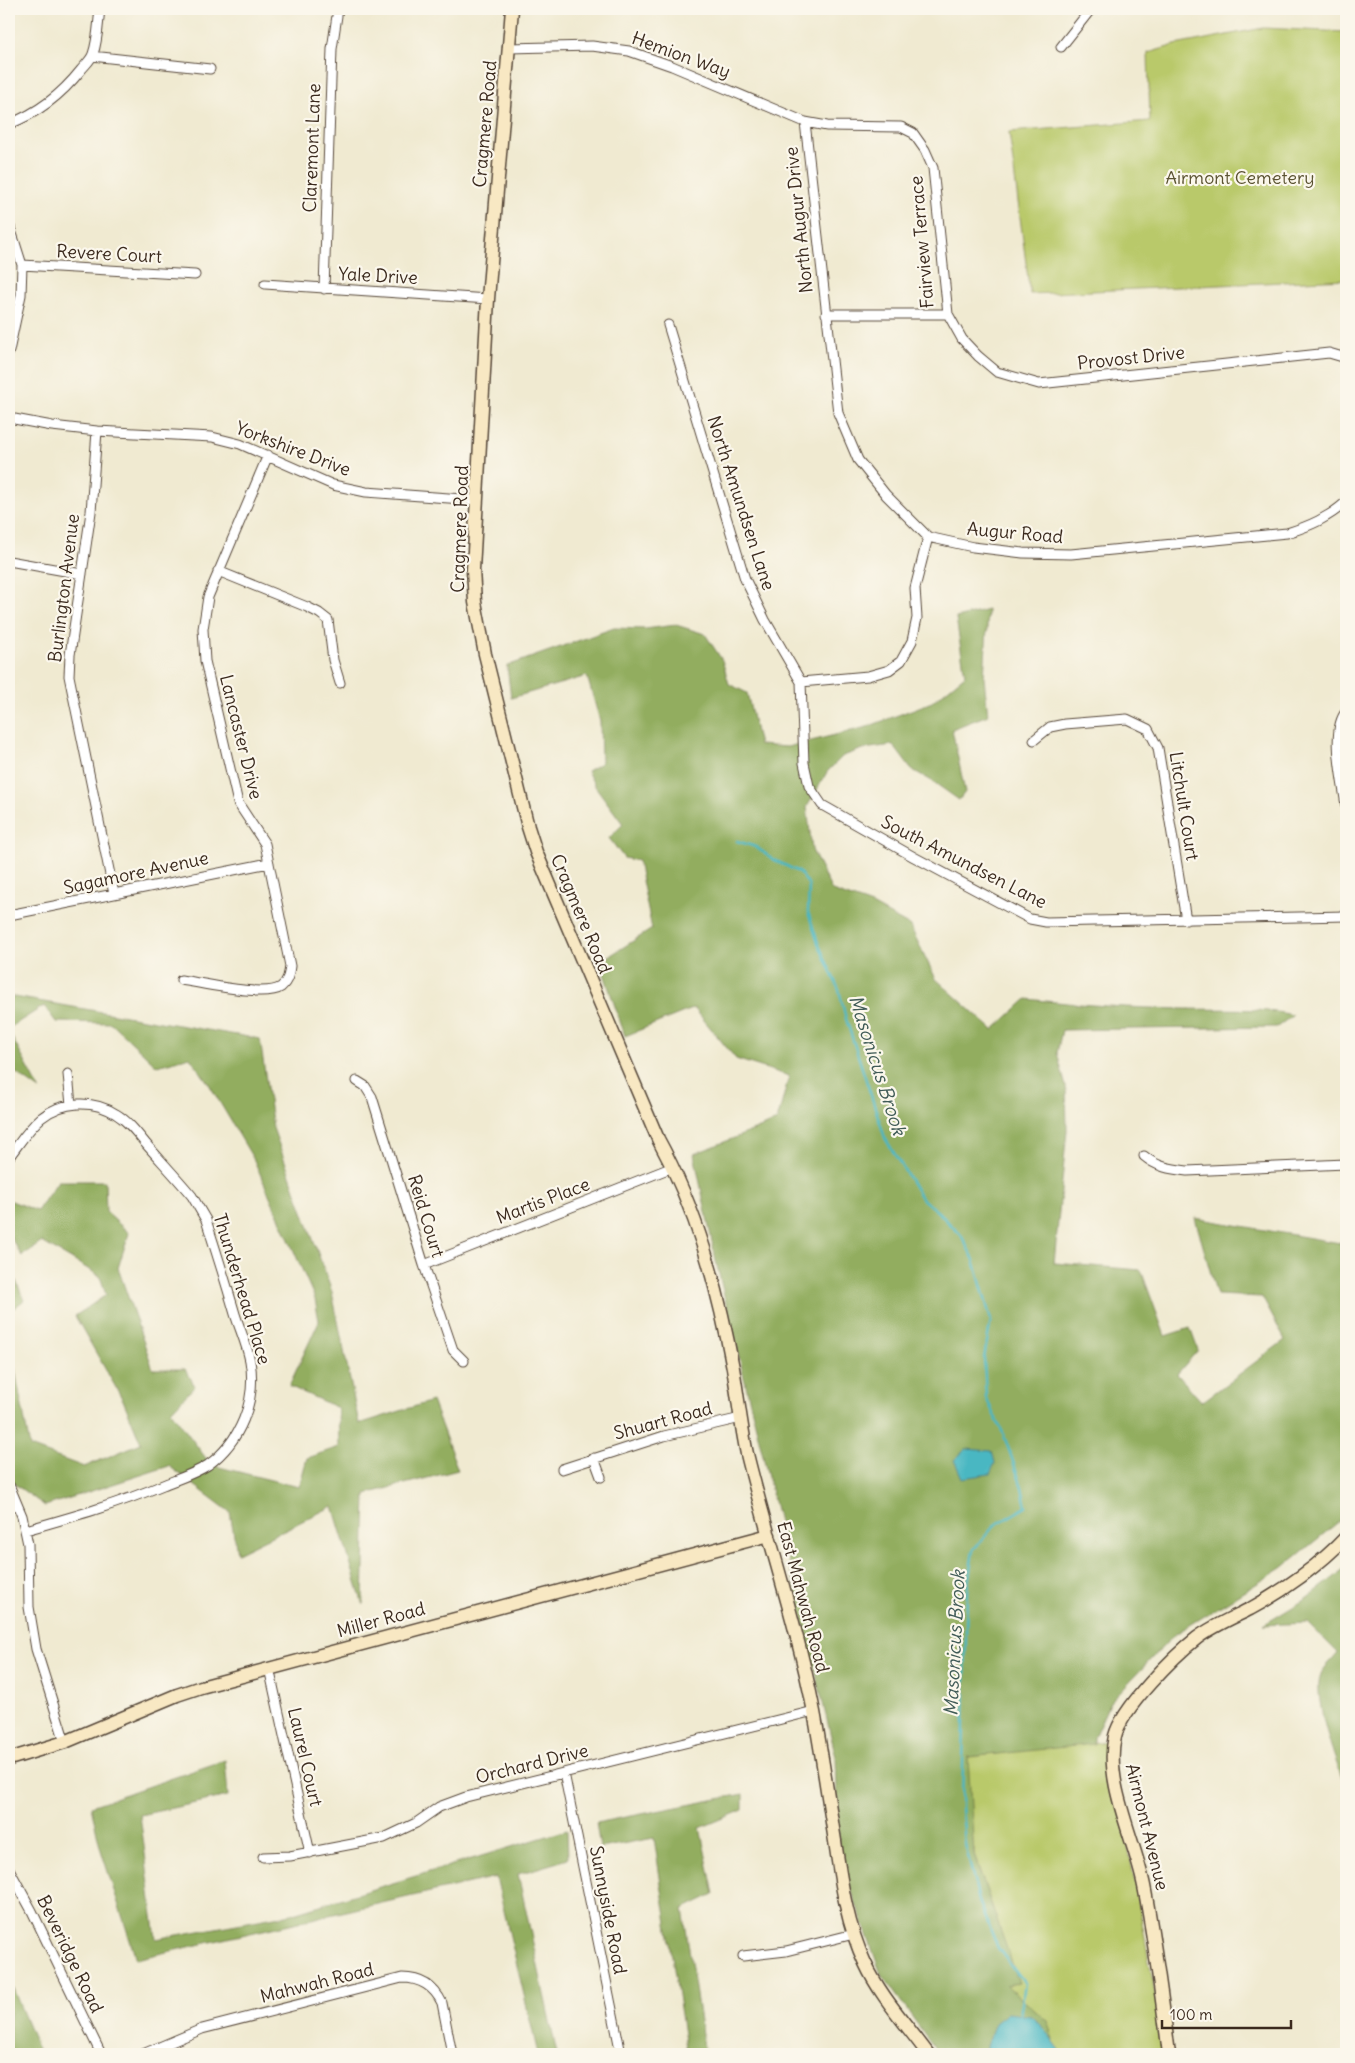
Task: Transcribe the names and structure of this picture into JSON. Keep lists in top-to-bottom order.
{
  "streets": {
    "street": [
      "Hemion Way",
      "Cragmere Road",
      "Claremont Lane",
      "North Augur Drive",
      "Fairview Terrace",
      "Revere Court",
      "Yale Drive",
      "Provost Drive",
      "Yorkshire Drive",
      "North Amundsen Lane",
      "Augur Road",
      "Burlington Avenue",
      "Lancaster Drive",
      "Litchult Court",
      "South Amundsen Lane",
      "Sagamore Avenue",
      "Martis Place",
      "Reid Court",
      "Thunderhead Place",
      "Shuart Road",
      "East Mahwah Road",
      "Miller Road",
      "Laurel Court",
      "Orchard Drive",
      "Airmont Avenue",
      "Sunnyside Road",
      "Beveridge Road",
      "Mahwah Road"
    ]
  },
  "crossings": [
    ["Hemion Way", "Cragmere Road"],
    ["Hemion Way", "North Augur Drive"],
    ["Hemion Way", "Fairview Terrace"],
    ["Cragmere Road", "Yale Drive"],
    ["Cragmere Road", "Yorkshire Drive"],
    ["Cragmere Road", "East Mahwah Road"],
    ["Claremont Lane", "Yale Drive"],
    ["North Augur Drive", "Fairview Terrace"],
    ["Fairview Terrace", "Provost Drive"],
    ["Yorkshire Drive", "Burlington Avenue"],
    ["Yorkshire Drive", "Lancaster Drive"],
    ["North Amundsen Lane", "South Amundsen Lane"],
    ["Burlington Avenue", "Sagamore Avenue"],
    ["Lancaster Drive", "Sagamore Avenue"],
    ["Litchult Court", "South Amundsen Lane"],
    ["Martis Place", "Reid Court"],
    ["Martis Place", "East Mahwah Road"],
    ["Shuart Road", "East Mahwah Road"],
    ["East Mahwah Road", "Miller Road"],
    ["East Mahwah Road", "Orchard Drive"],
    ["Miller Road", "Laurel Court"],
    ["Laurel Court", "Orchard Drive"],
    ["Orchard Drive", "Sunnyside Road"]
  ],
  "water": ["Masonicus Brook"],
  "parks": ["Airmont Cemetery"],
  "scale_bar": "100 m"
}
